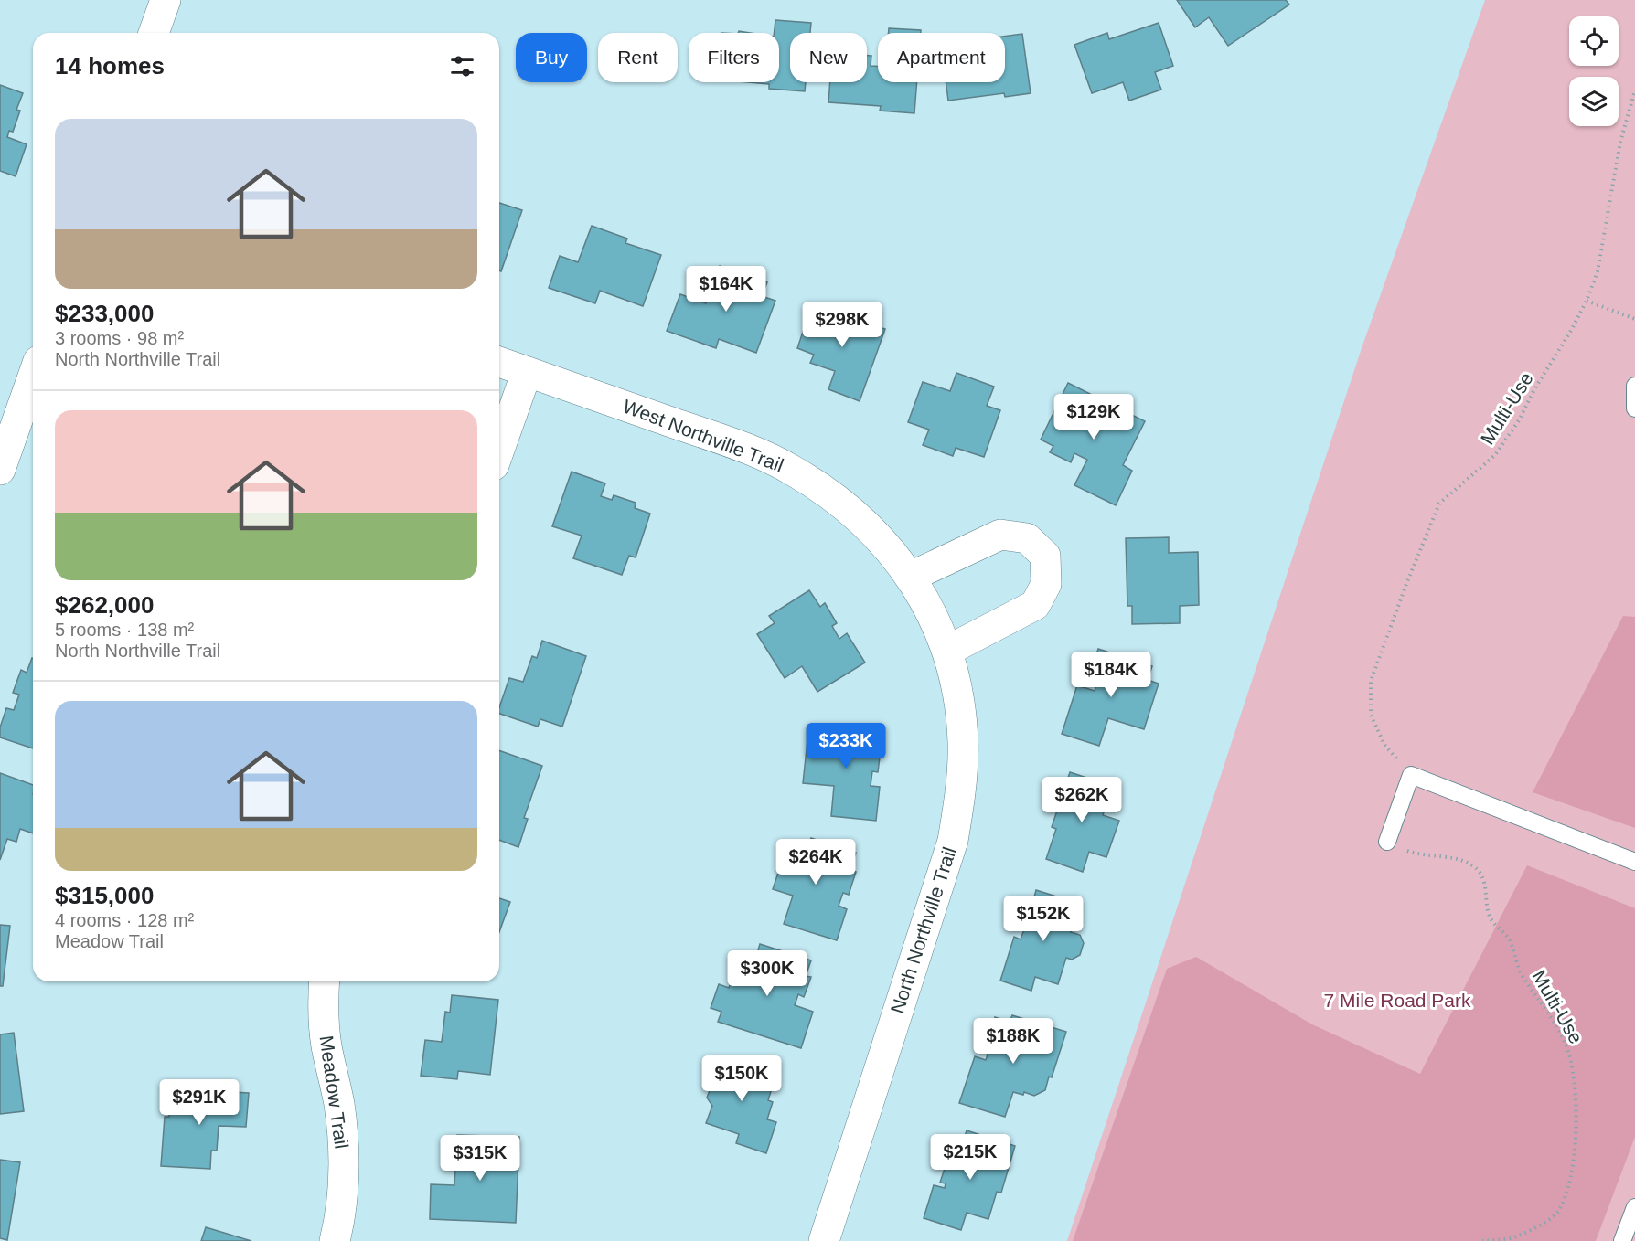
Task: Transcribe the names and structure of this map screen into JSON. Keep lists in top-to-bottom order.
{
  "streets": {
    "street": ["West Northville Trail", "North Northville Trail", "Meadow Trail"],
    "path": ["Multi-Use"]
  },
  "crossings": [
    ["West Northville Trail", "North Northville Trail"]
  ],
  "parks": ["7 Mile Road Park"],
  "page": {
    "chip": [
      "Buy",
      "Rent",
      "Filters",
      "New",
      "Apartment"
    ],
    "heading": "14 homes",
    "list": [
      {
        "name": "$233,000",
        "note": "3 rooms · 98 m² · North Northville Trail"
      },
      {
        "name": "$262,000",
        "note": "5 rooms · 138 m² · North Northville Trail"
      },
      {
        "name": "$315,000",
        "note": "4 rooms · 128 m² · Meadow Trail"
      }
    ],
    "price": [
      "$164K",
      "$298K",
      "$129K",
      "$184K",
      "$233K",
      "$262K",
      "$264K",
      "$152K",
      "$300K",
      "$188K",
      "$150K",
      "$291K",
      "$215K",
      "$315K"
    ]
  }
}
